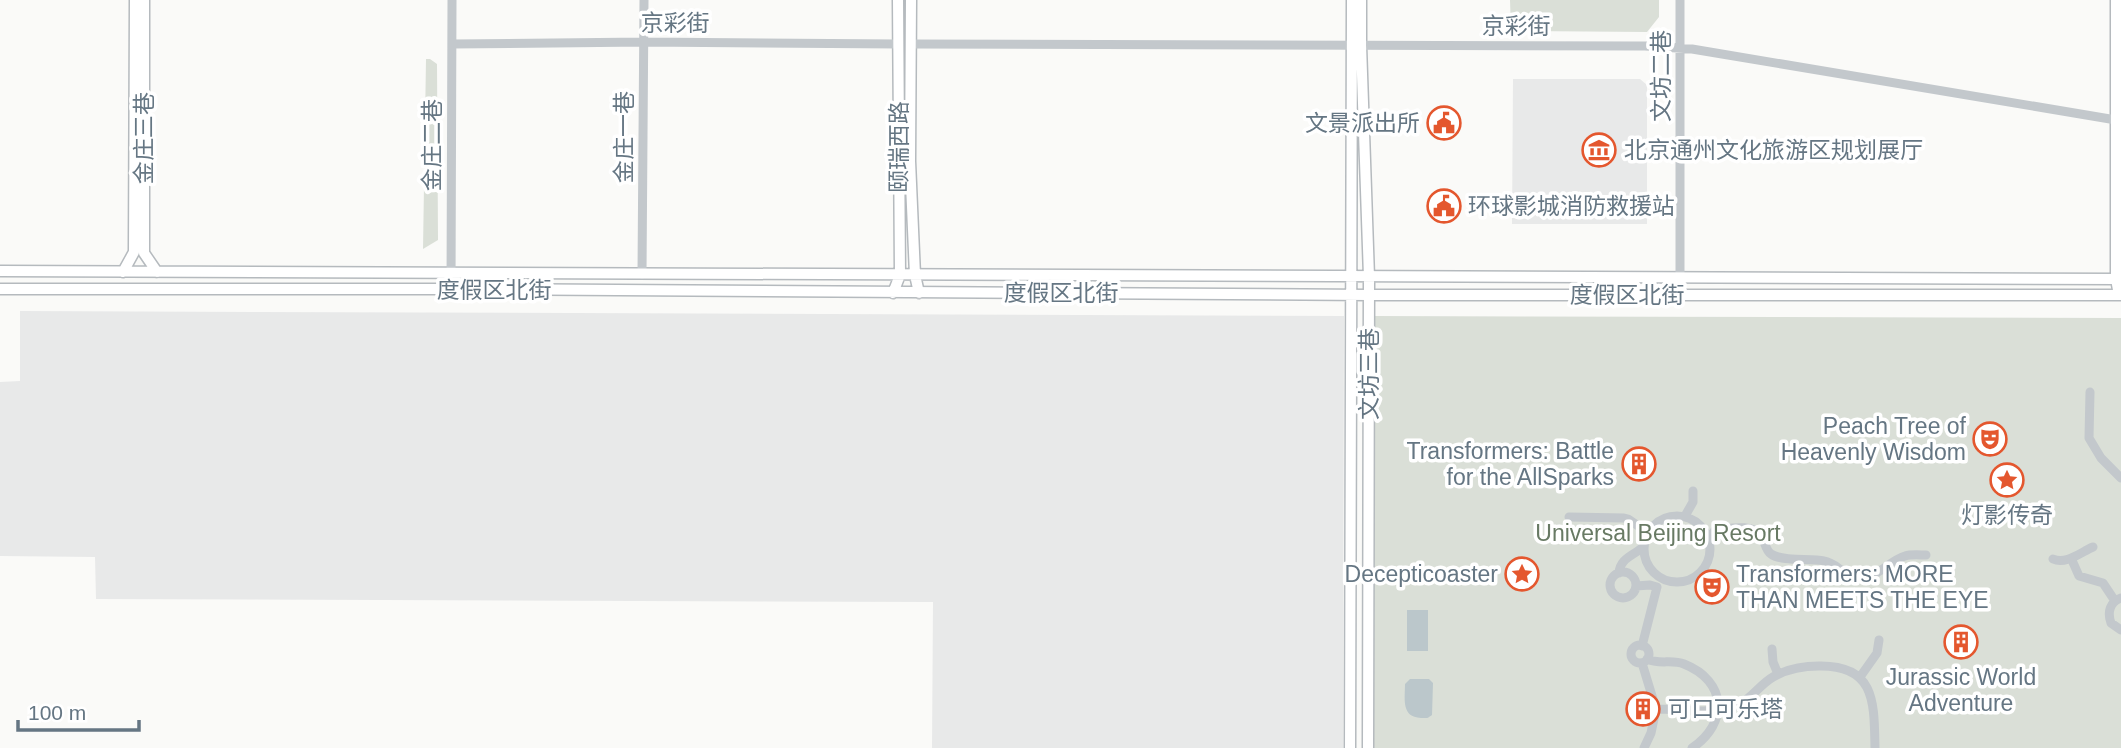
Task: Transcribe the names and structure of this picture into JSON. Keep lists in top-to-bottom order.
{
  "streets": {
    "main road": [
      "金庄三巷",
      "颐瑞西路",
      "度假区北街",
      "文坊三巷"
    ],
    "street": [
      "京彩街",
      "文坊二巷",
      "金庄一巷",
      "金庄二巷"
    ]
  },
  "crossings": [
    ["京彩街", "文坊二巷"],
    ["京彩街", "金庄一巷"],
    ["京彩街", "金庄二巷"],
    ["京彩街", "颐瑞西路"],
    ["京彩街", "文坊三巷"],
    ["文坊二巷", "度假区北街"],
    ["金庄一巷", "度假区北街"],
    ["金庄三巷", "度假区北街"],
    ["金庄二巷", "度假区北街"],
    ["颐瑞西路", "度假区北街"],
    ["度假区北街", "文坊三巷"]
  ],
  "parks": ["Universal Beijing Resort"],
  "places": {
    "public building": ["文景派出所", "环球影城消防救援站"],
    "museum": ["北京通州文化旅游区规划展厅"],
    "theatre": ["Peach Tree of Heavenly Wisdom", "Transformers: MORE THAN MEETS THE EYE"],
    "building": ["Transformers: Battle for the AllSparks", "Jurassic World Adventure", "可口可乐塔"],
    "place": ["灯影传奇", "Decepticoaster"]
  },
  "scale_bar": "100 m"
}
